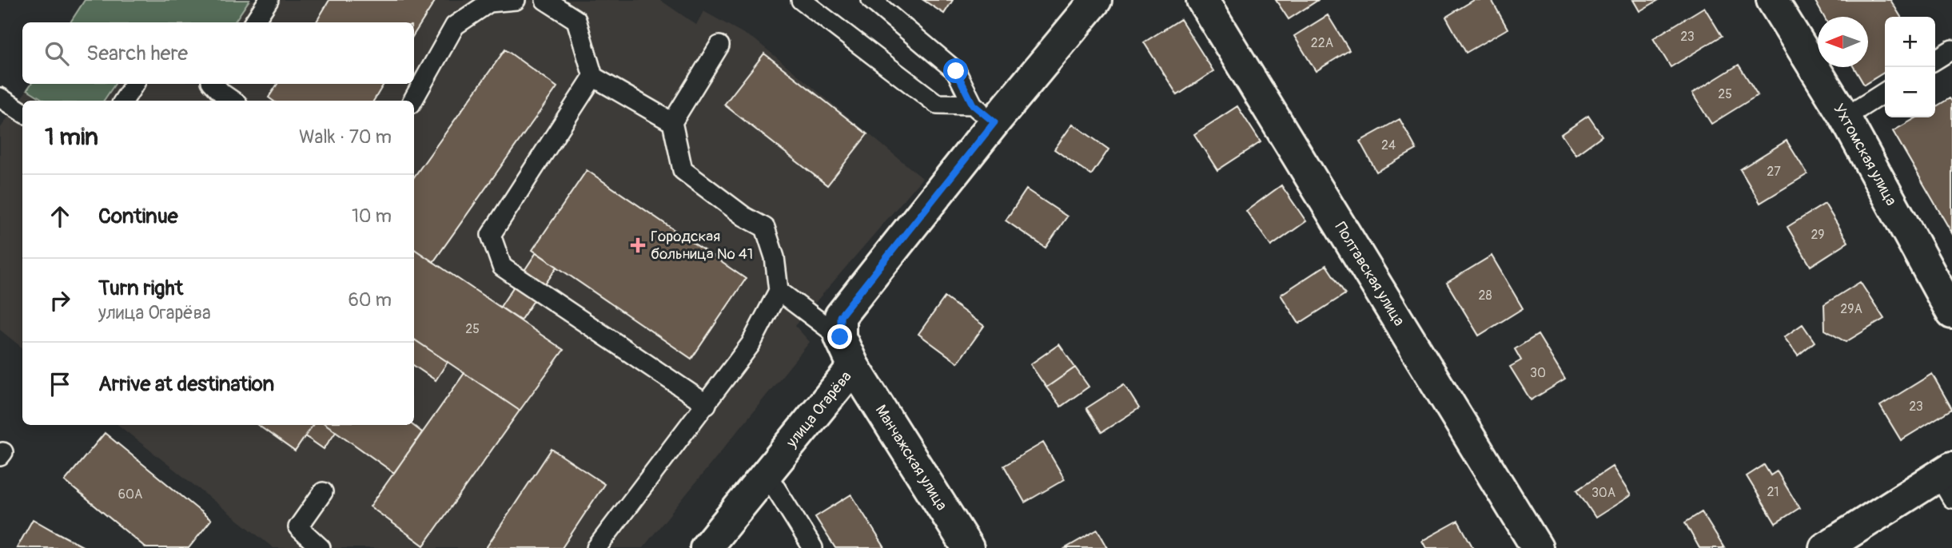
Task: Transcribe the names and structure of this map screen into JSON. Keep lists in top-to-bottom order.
{
  "streets": {
    "street": [
      "Ухтомская улица",
      "Полтавская улица",
      "улица Огарёва",
      "Манчажская улица"
    ]
  },
  "crossings": [
    ["улица Огарёва", "Манчажская улица"]
  ],
  "places": {
    "health": ["Городская больница № 41"]
  },
  "house_numbers": [
    "23",
    "22А",
    "25",
    "24",
    "27",
    "29",
    "28",
    "29А",
    "25",
    "30",
    "23",
    "21",
    "30А",
    "60А"
  ],
  "north": "left",
  "page": {
    "map_buttons": ["+", "−"],
    "search": "Search here",
    "heading": ["1 min", "Walk · 70 m"],
    "list": [
      ["Continue", "10 m"],
      ["Turn right", "улица Огарёва", "60 m"],
      "Arrive at destination"
    ]
  }
}
